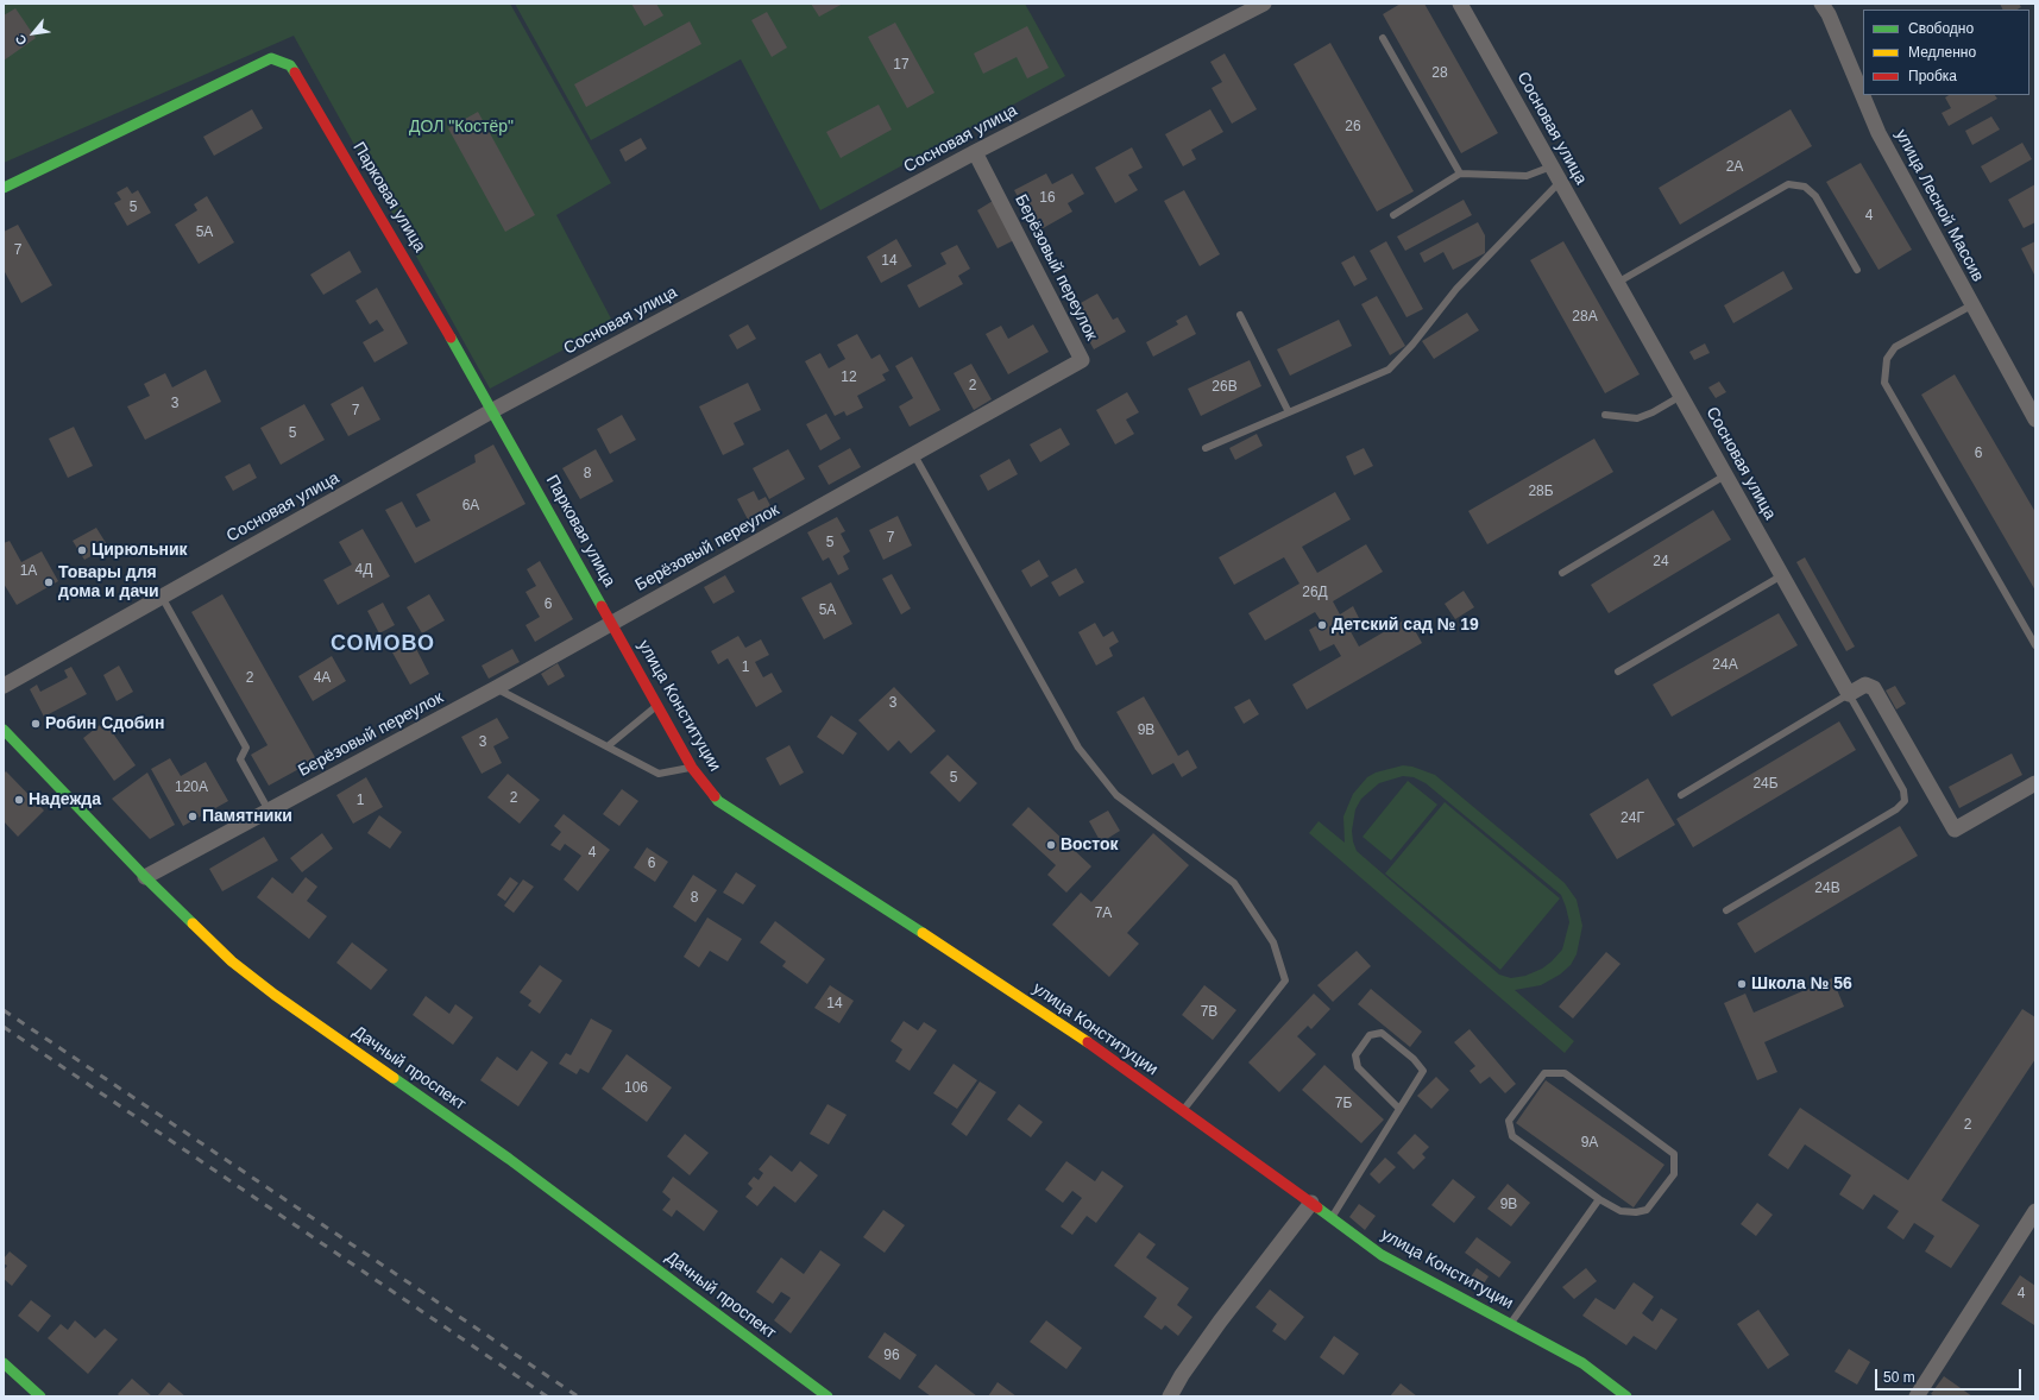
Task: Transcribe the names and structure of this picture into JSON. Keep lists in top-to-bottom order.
{
  "streets": {
    "street": [
      "Сосновая улица",
      "Парковая улица",
      "улица Лесной Массив",
      "Берёзовый переулок",
      "улица Конституции",
      "Дачный проспект"
    ]
  },
  "crossings": [
    ["Сосновая улица", "Парковая улица"],
    ["Сосновая улица", "Берёзовый переулок"],
    ["Парковая улица", "Берёзовый переулок"],
    ["Парковая улица", "улица Конституции"],
    ["Берёзовый переулок", "улица Конституции"],
    ["Берёзовый переулок", "Дачный проспект"]
  ],
  "districts": ["СОМОВО"],
  "parks": ["ДОЛ \"Костёр\""],
  "places": [
    "Цирюльник",
    "Товары для дома и дачи",
    "Детский сад № 19",
    "Робин Сдобин",
    "Надежда",
    "Памятники",
    "Восток",
    "Школа № 56"
  ],
  "house_numbers": [
    "17",
    "28",
    "26",
    "2А",
    "16",
    "5",
    "4",
    "5А",
    "7",
    "14",
    "28А",
    "12",
    "2",
    "26В",
    "3",
    "7",
    "5",
    "6",
    "8",
    "28Б",
    "6А",
    "7",
    "5",
    "24",
    "4Д",
    "1А",
    "26Д",
    "6",
    "5А",
    "24А",
    "1",
    "2",
    "4А",
    "3",
    "9В",
    "3",
    "5",
    "24Б",
    "120А",
    "2",
    "1",
    "24Г",
    "4",
    "6",
    "24В",
    "8",
    "7А",
    "14",
    "7В",
    "106",
    "7Б",
    "2",
    "9А",
    "9В",
    "4",
    "96"
  ],
  "legend": ["Свободно", "Медленно", "Пробка"],
  "scale_bar": "50 m",
  "north": "bottom left"
}
